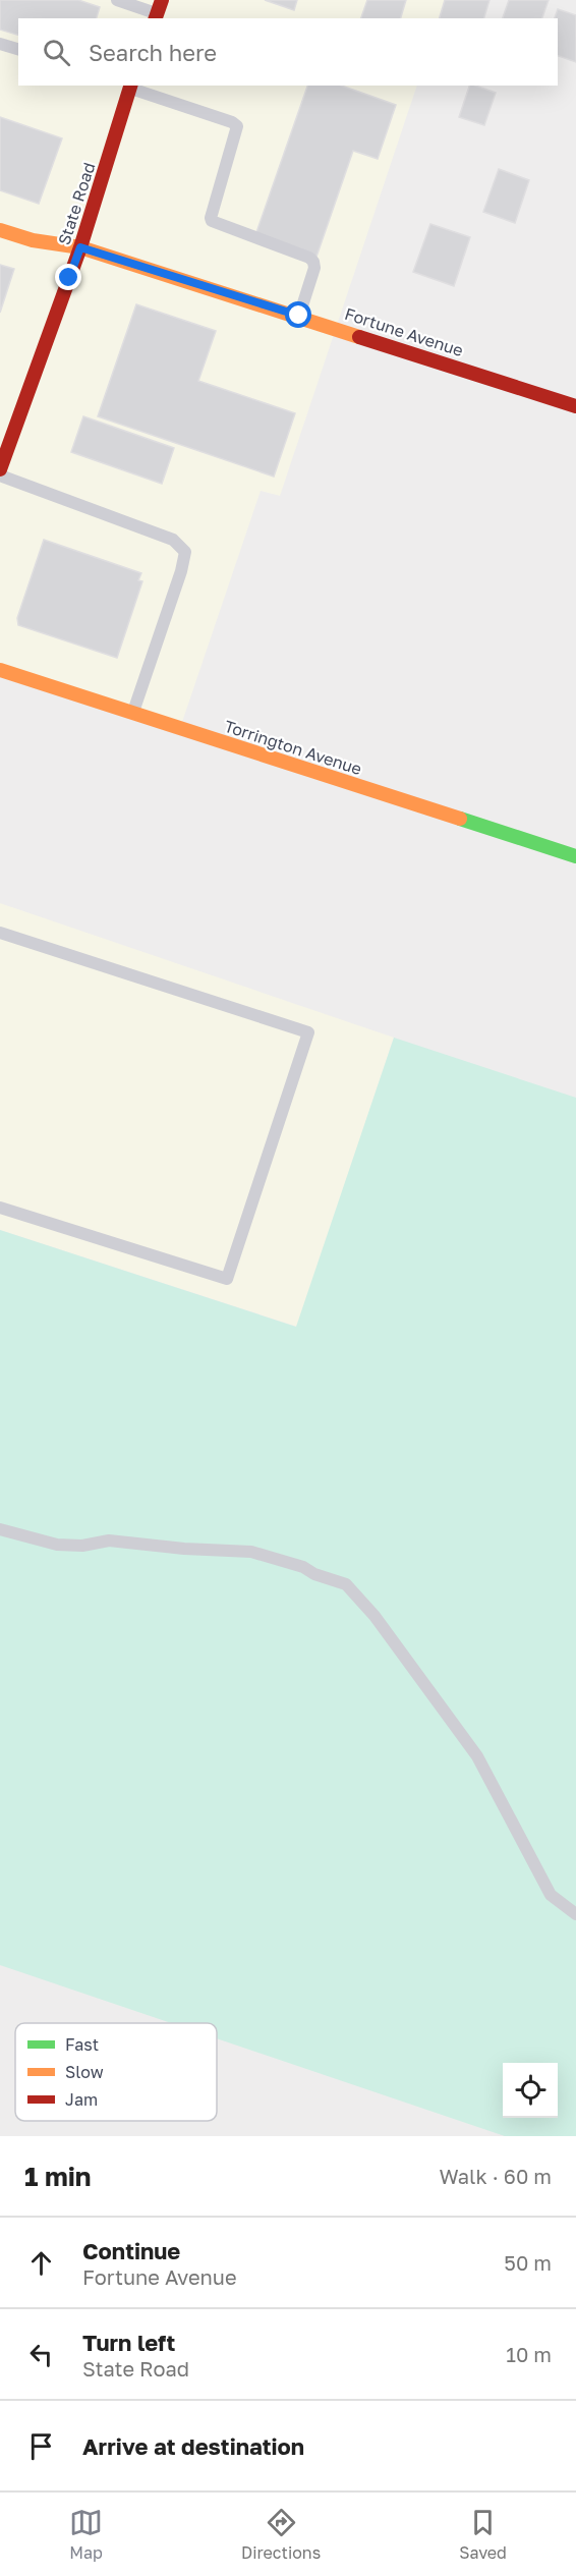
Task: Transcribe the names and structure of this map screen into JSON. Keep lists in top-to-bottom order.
{
  "streets": {
    "street": ["State Road", "Fortune Avenue", "Torrington Avenue"]
  },
  "crossings": [
    ["State Road", "Fortune Avenue"]
  ],
  "legend": ["Fast", "Slow", "Jam"],
  "page": {
    "search": "Search here",
    "heading": ["1 min", "Walk · 60 m"],
    "list": [
      ["Continue", "Fortune Avenue", "50 m"],
      ["Turn left", "State Road", "10 m"],
      "Arrive at destination"
    ],
    "nav": ["Map", "Directions", "Saved"]
  }
}
